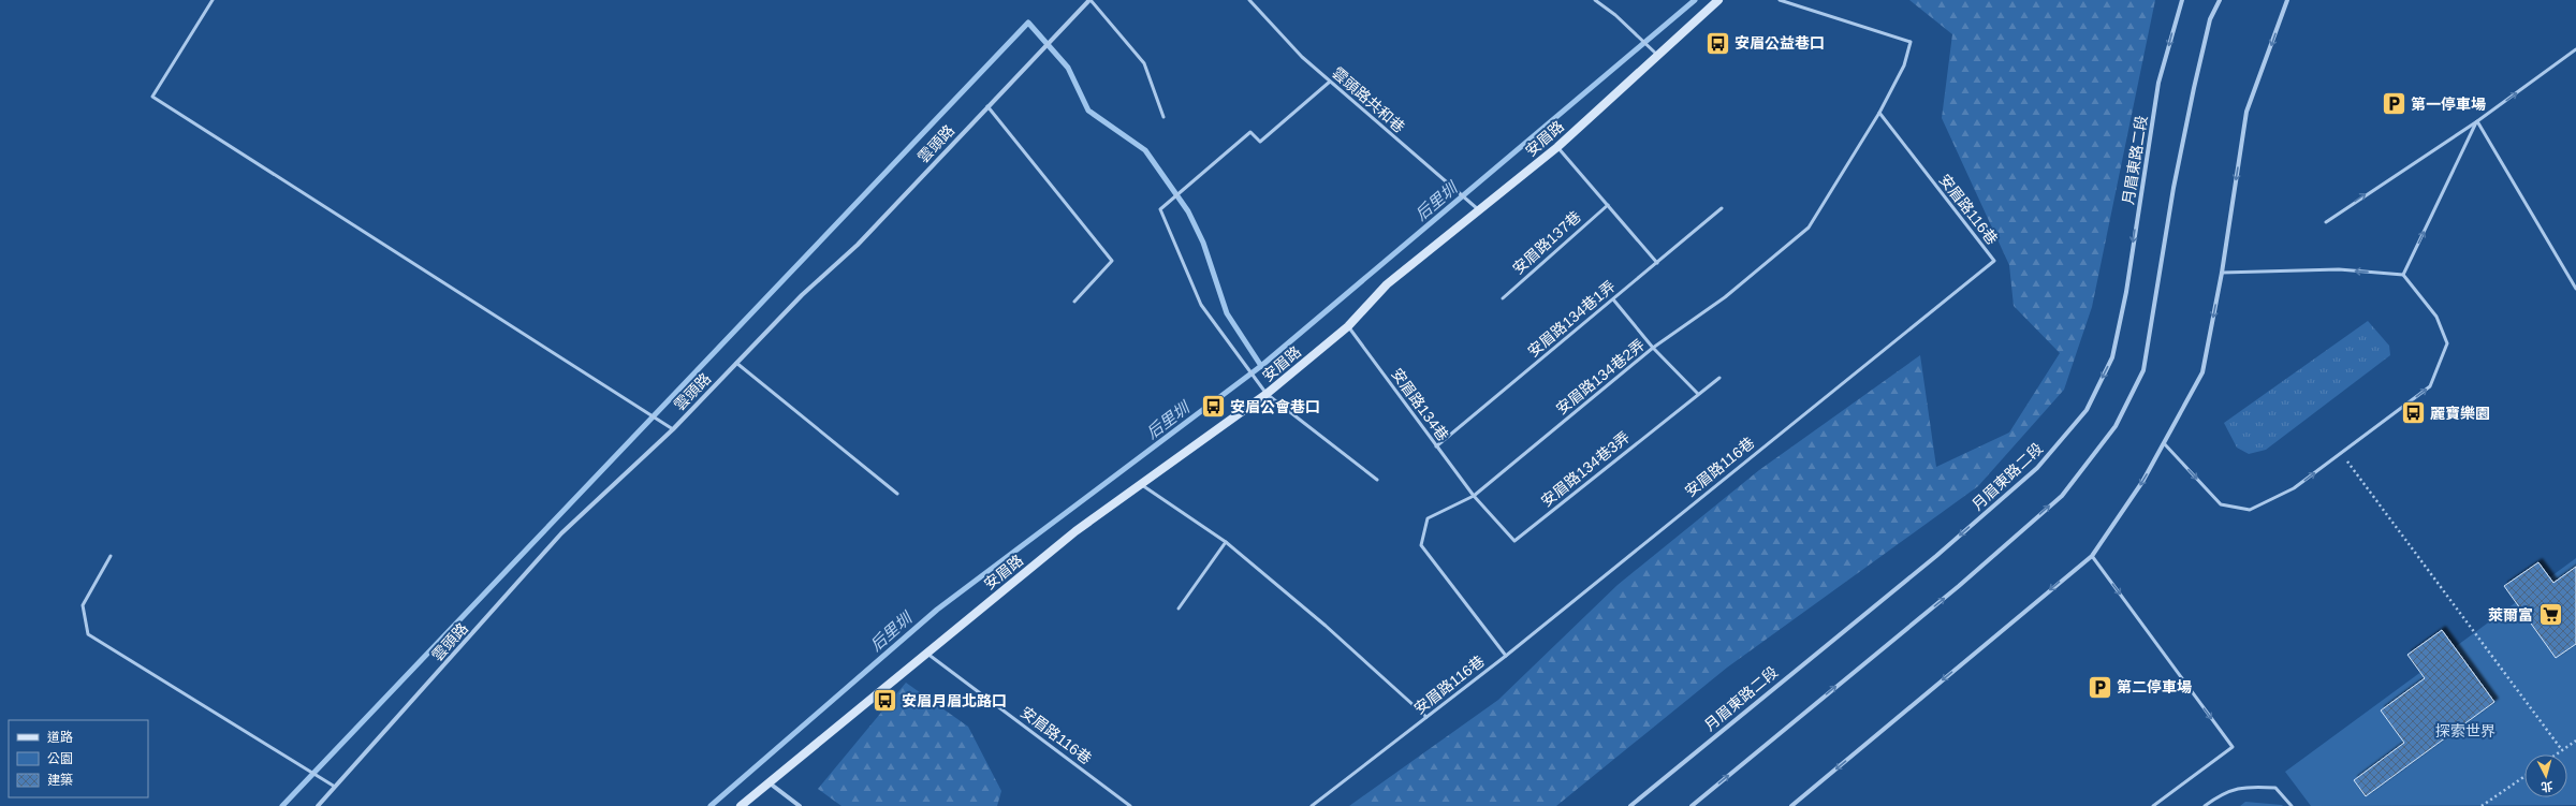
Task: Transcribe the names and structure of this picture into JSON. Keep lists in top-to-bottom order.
{
  "streets": {
    "street": ["安眉路", "雲頭路", "月眉東路二段"],
    "lane": [
      "雲頭路共和巷",
      "安眉路116巷",
      "安眉路137巷",
      "安眉路134巷1弄",
      "安眉路134巷2弄",
      "安眉路134巷",
      "安眉路134巷3弄"
    ]
  },
  "crossings": [
    ["雲頭路共和巷", "安眉路"],
    ["安眉路", "安眉路116巷"],
    ["安眉路", "安眉路134巷"],
    ["安眉路116巷", "安眉路134巷2弄"],
    ["安眉路134巷1弄", "安眉路134巷"],
    ["安眉路134巷2弄", "安眉路134巷"],
    ["安眉路134巷2弄", "安眉路134巷3弄"],
    ["安眉路134巷", "安眉路134巷3弄"]
  ],
  "water": ["后里圳"],
  "parks": ["探索世界"],
  "places": {
    "bus stop": [
      "安眉公益巷口",
      "安眉公會巷口",
      "麗寶樂園",
      "安眉月眉北路口"
    ],
    "parking": ["第一停車場", "第二停車場"],
    "supermarket": ["萊爾富"]
  },
  "legend": ["道路", "公園", "建築"],
  "north": "bottom"
}
